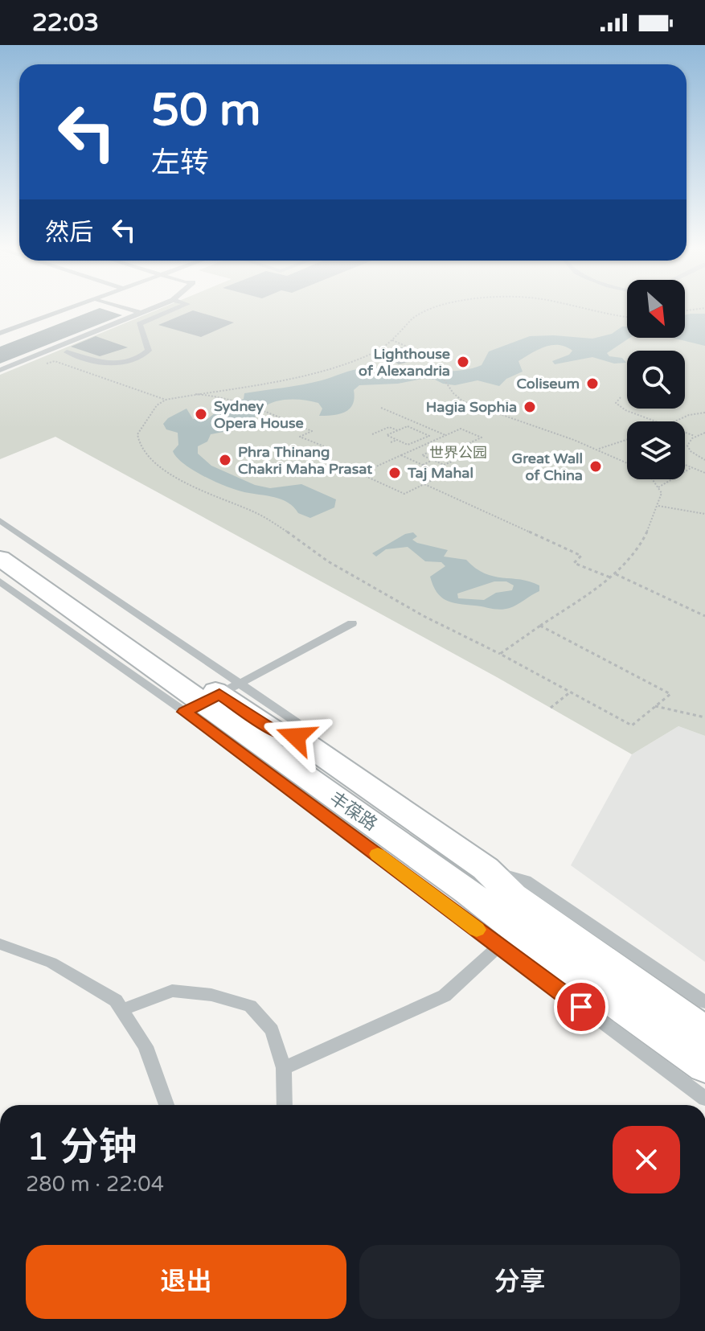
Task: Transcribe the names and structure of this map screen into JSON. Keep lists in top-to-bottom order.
{
  "streets": {
    "main road": ["丰葆路"]
  },
  "parks": ["世界公园"],
  "places": [
    "Lighthouse of Alexandria",
    "Coliseum",
    "Hagia Sophia",
    "Sydney Opera House",
    "Phra Thinang Chakri Maha Prasat",
    "Great Wall of China",
    "Taj Mahal"
  ],
  "north": "bottom right",
  "page": {
    "status": "22:03",
    "turn": ["50 m", "左转"],
    "then": "然后",
    "heading": ["1 分钟", "280 m · 22:04"],
    "buttons": ["退出", "分享"]
  }
}
